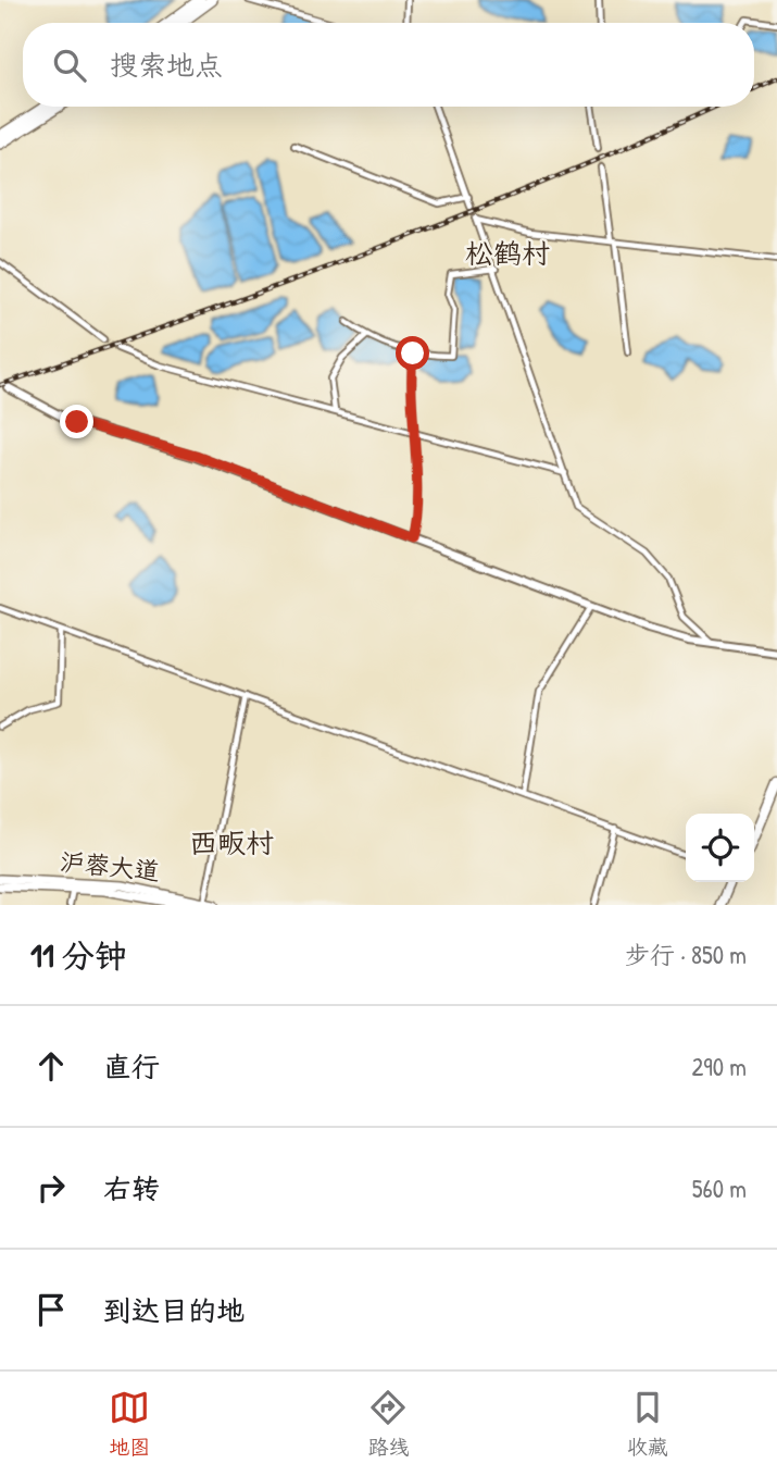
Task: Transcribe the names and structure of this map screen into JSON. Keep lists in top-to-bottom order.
{
  "streets": {
    "main road": ["沪蓉大道"]
  },
  "districts": ["松鹤村", "西畈村"],
  "page": {
    "search": "搜索地点",
    "heading": ["11 分钟", "步行 · 850 m"],
    "list": [
      ["直行", "290 m"],
      ["右转", "560 m"],
      "到达目的地"
    ],
    "nav": ["地图", "路线", "收藏"]
  }
}
